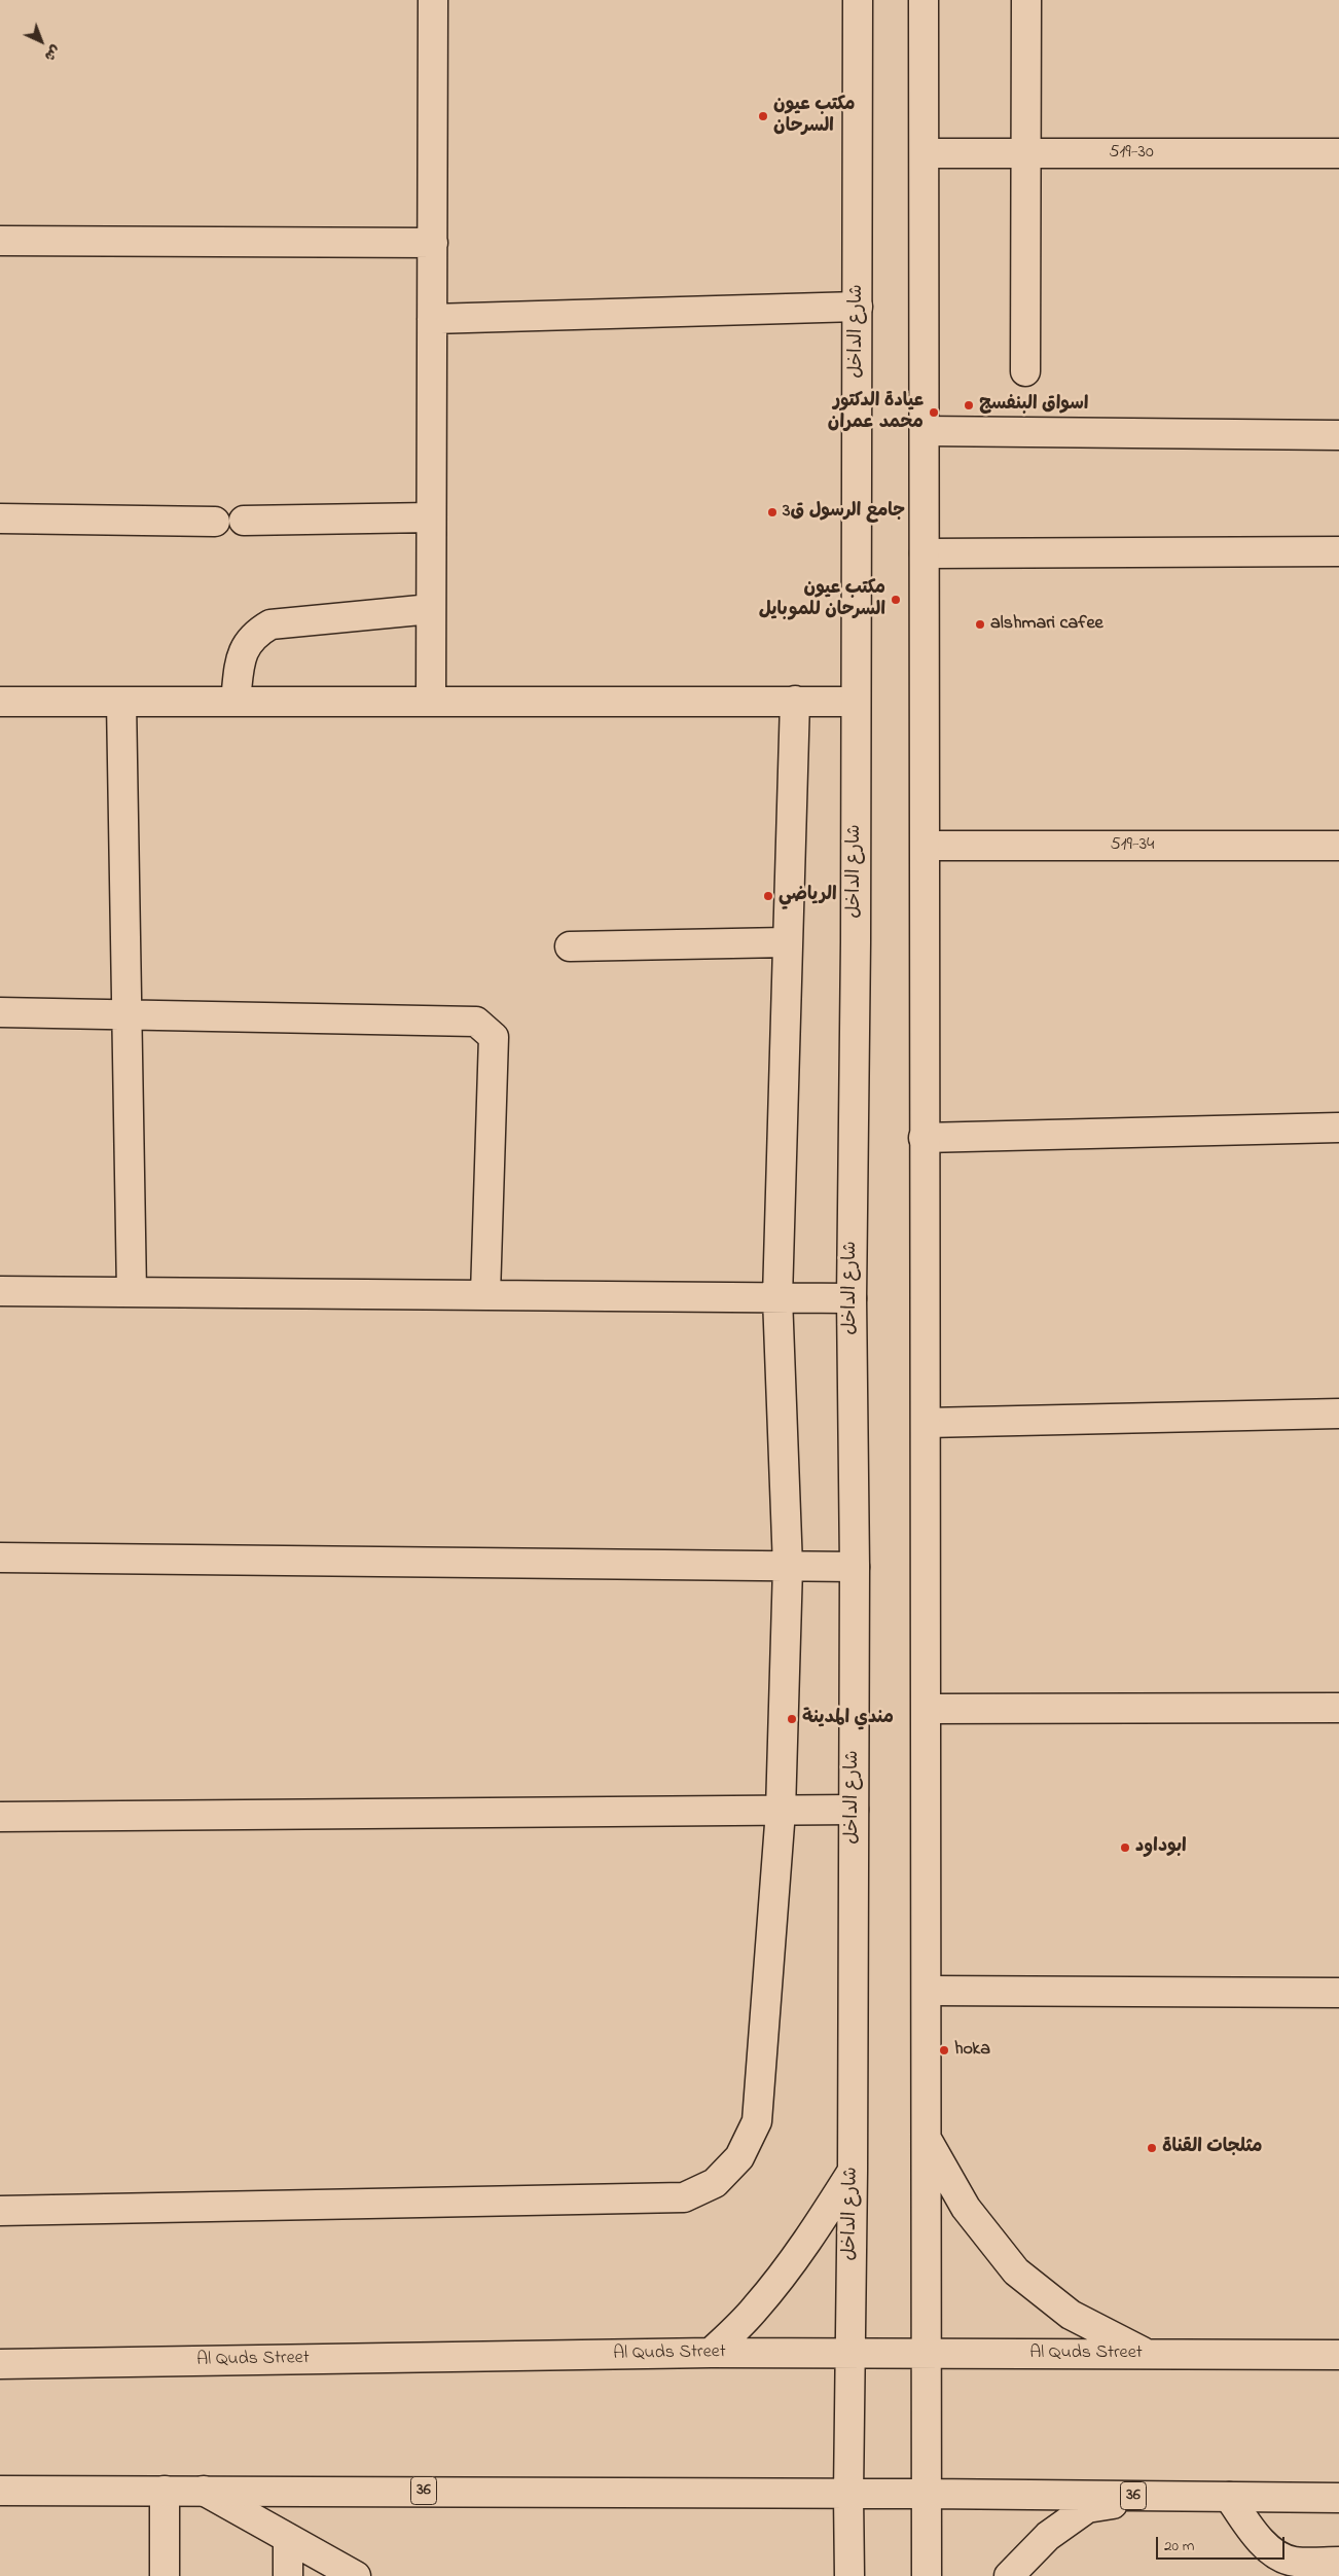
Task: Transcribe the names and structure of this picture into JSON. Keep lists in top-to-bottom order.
{
  "streets": {
    "street": [
      "519-30",
      "شارع الداخل",
      "519-34",
      "Al Quds Street",
      "36"
    ]
  },
  "crossings": [
    ["شارع الداخل", "Al Quds Street"],
    ["شارع الداخل", "36"]
  ],
  "places": [
    "مكتب عيون السرحان",
    "اسواق البنفسج",
    "عيادة الدكتور محمد عمران",
    "جامع الرسول ق3",
    "مكتب عيون السرحان للموبايل",
    "alshmari cafee",
    "الرياضي",
    "مندي المدينة",
    "ابوداود",
    "hoka",
    "مثلجات القناة"
  ],
  "scale_bar": "20 m",
  "north": "bottom right"
}
